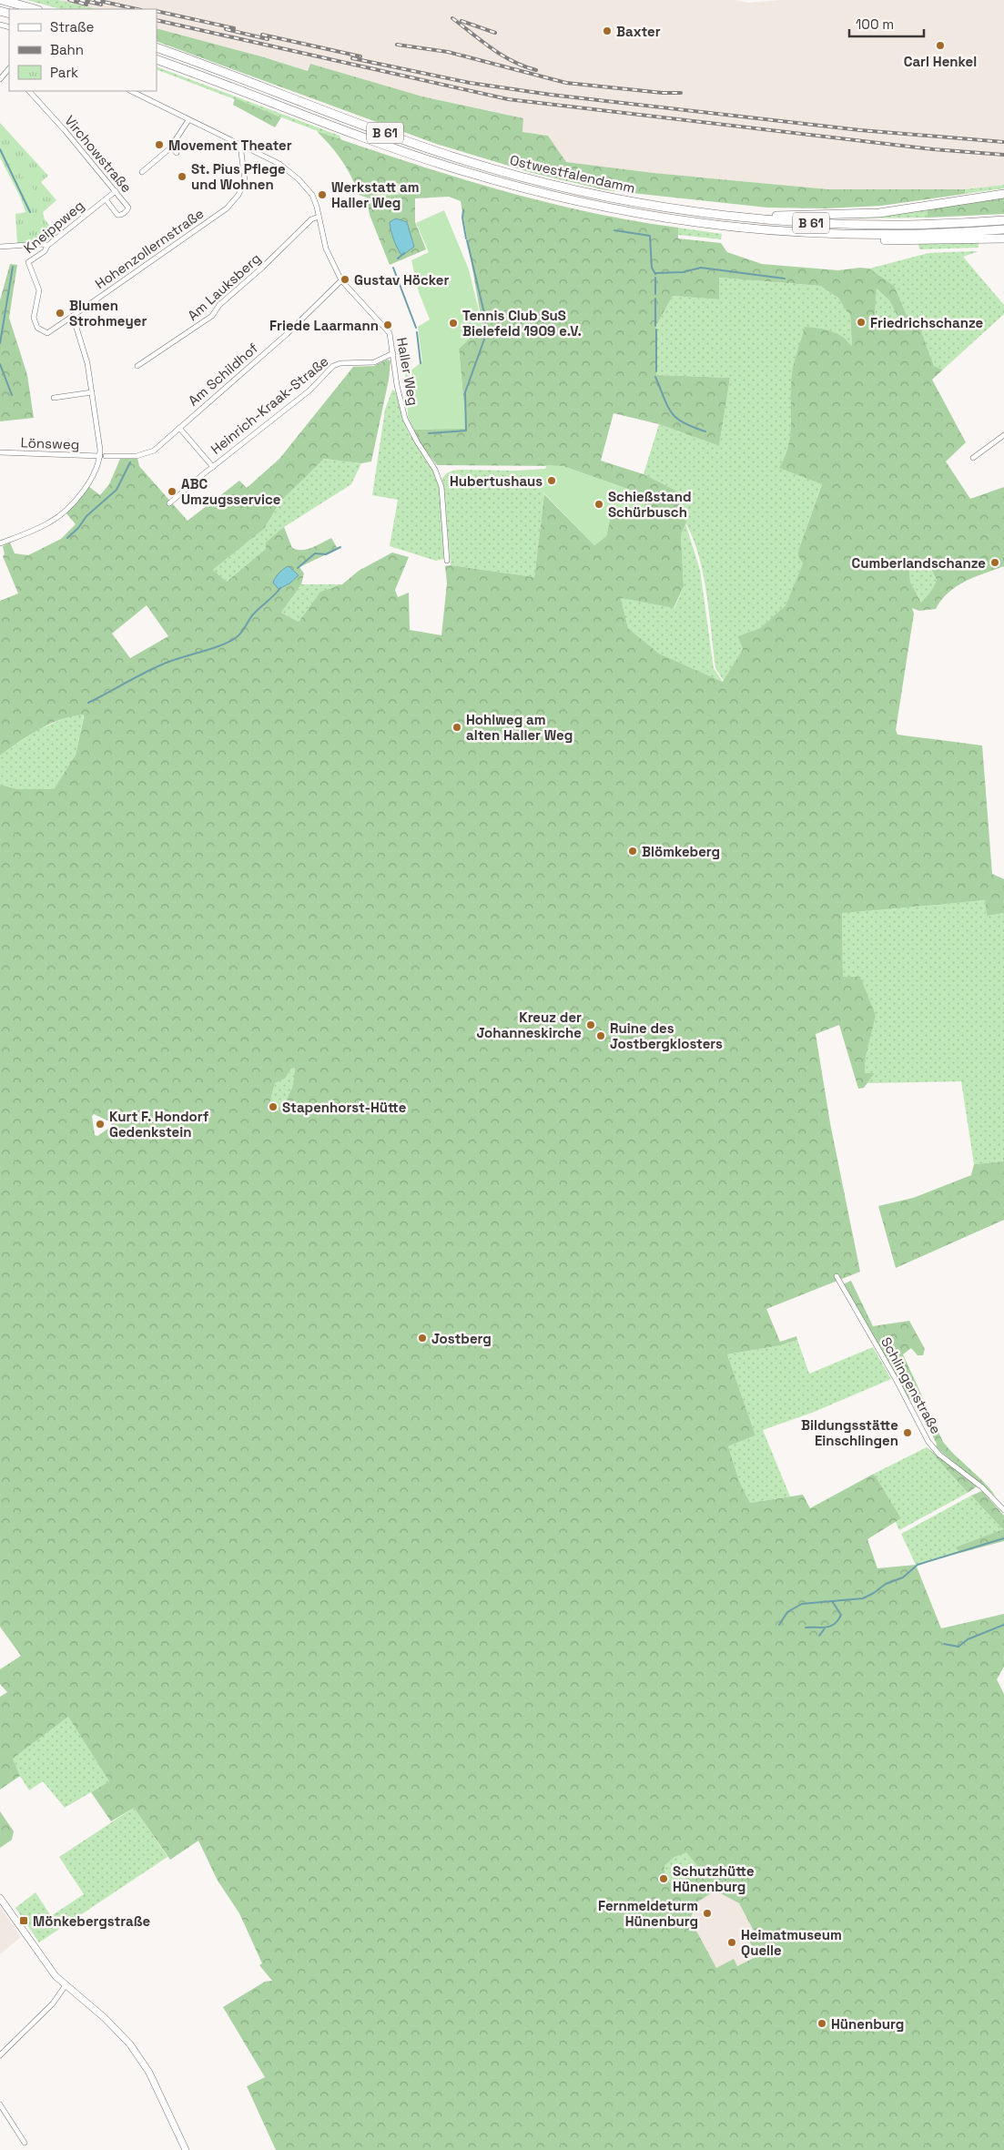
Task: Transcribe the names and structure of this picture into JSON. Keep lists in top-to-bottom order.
{
  "streets": {
    "highway": ["B 61", "Ostwestfalendamm"],
    "street": [
      "Virchowstraße",
      "Kneippweg",
      "Hohenzollernstraße",
      "Am Lauksberg",
      "Haller Weg",
      "Am Schildhof",
      "Heinrich-Kraak-Straße",
      "Lönsweg",
      "Schlingenstraße"
    ]
  },
  "crossings": [
    ["B 61", "Ostwestfalendamm"],
    ["Virchowstraße", "Kneippweg"],
    ["Kneippweg", "Hohenzollernstraße"],
    ["Hohenzollernstraße", "Haller Weg"],
    ["Am Lauksberg", "Haller Weg"],
    ["Haller Weg", "Am Schildhof"],
    ["Haller Weg", "Heinrich-Kraak-Straße"],
    ["Am Schildhof", "Heinrich-Kraak-Straße"],
    ["Am Schildhof", "Lönsweg"]
  ],
  "places": {
    "other": [
      "Baxter",
      "Carl Henkel",
      "Movement Theater",
      "St. Pius Pflege und Wohnen",
      "Werkstatt am Haller Weg",
      "Gustav Höcker",
      "Blumen Strohmeyer",
      "Friedrichschanze",
      "Tennis Club SuS Bielefeld 1909 e.V.",
      "Friede Laarmann",
      "Hubertushaus",
      "ABC Umzugsservice",
      "Schießstand Schürbusch",
      "Cumberlandschanze",
      "Hohlweg am alten Haller Weg",
      "Blömkeberg",
      "Kreuz der Johanneskirche",
      "Ruine des Jostbergklosters",
      "Stapenhorst-Hütte",
      "Kurt F. Hondorf Gedenkstein",
      "Jostberg",
      "Bildungsstätte Einschlingen",
      "Schutzhütte Hünenburg",
      "Fernmeldeturm Hünenburg",
      "Heimatmuseum Quelle",
      "Hünenburg"
    ],
    "transit": ["Mönkebergstraße"]
  },
  "legend": ["Straße", "Bahn", "Park"],
  "scale_bar": "100 m"
}
